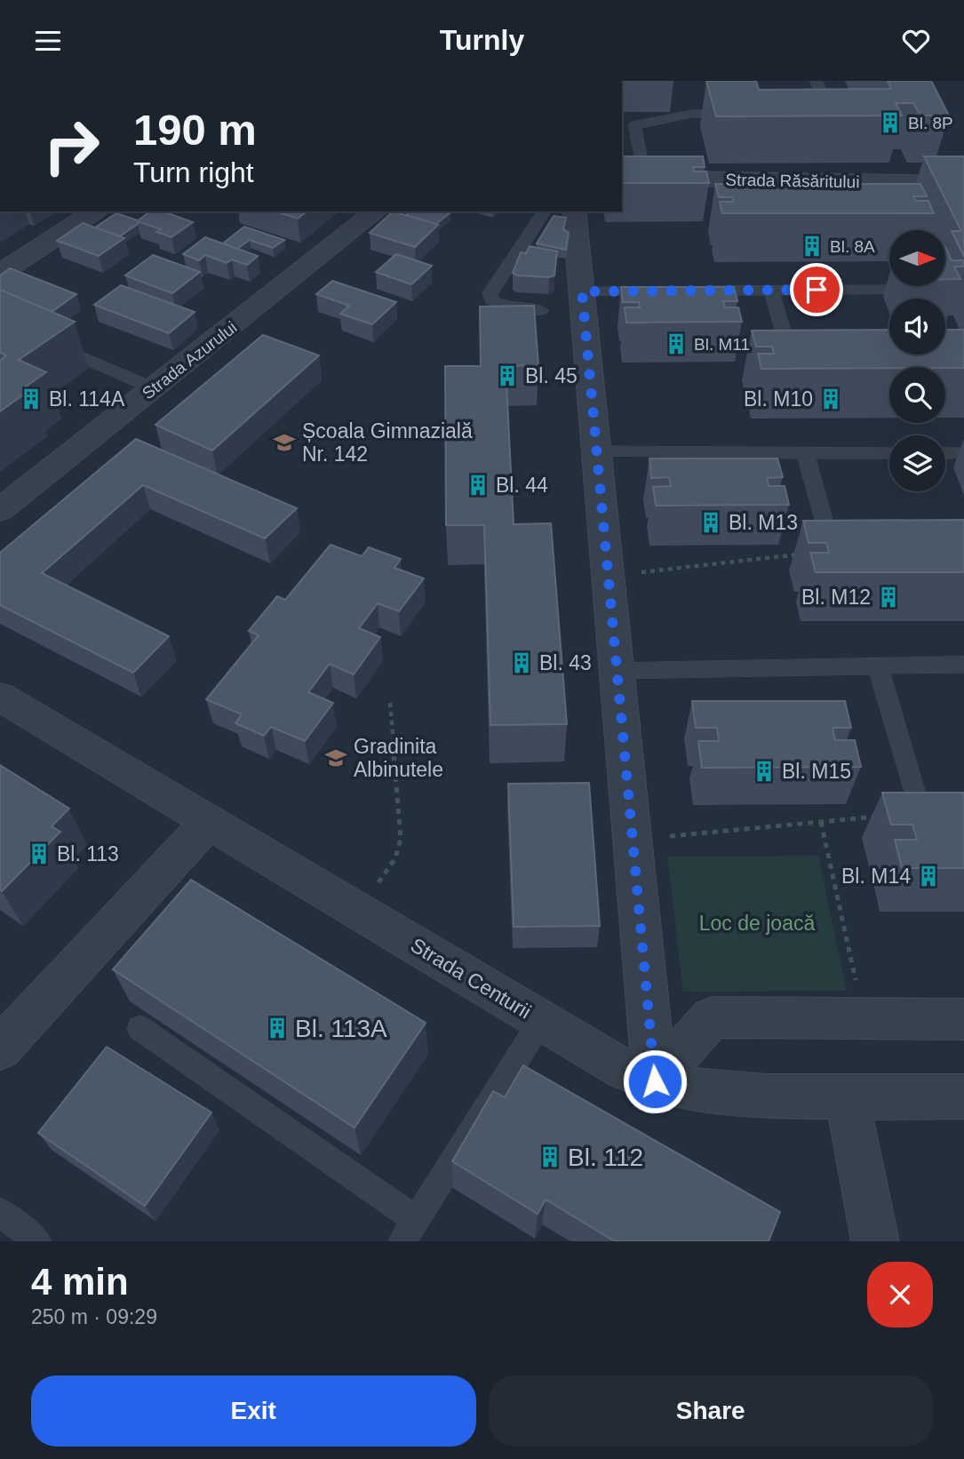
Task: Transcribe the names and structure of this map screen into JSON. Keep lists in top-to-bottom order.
{
  "streets": {
    "street": ["Strada Răsăritului", "Strada Azurului", "Strada Centurii"]
  },
  "parks": ["Loc de joacă"],
  "places": {
    "building": [
      "Bl. 8P",
      "Bl. 8A",
      "Bl. M11",
      "Bl. 45",
      "Bl. 114A",
      "Bl. M10",
      "Bl. 44",
      "Bl. M13",
      "Bl. M12",
      "Bl. 43",
      "Bl. M15",
      "Bl. 113",
      "Bl. M14",
      "Bl. 113A",
      "Bl. 112"
    ],
    "school or university": ["Școala Gimnazială Nr. 142", "Gradinita Albinutele"]
  },
  "north": "right",
  "page": {
    "header": "Turnly",
    "turn": ["190 m", "Turn right"],
    "heading": ["4 min", "250 m · 09:29"],
    "buttons": ["Exit", "Share"]
  }
}
